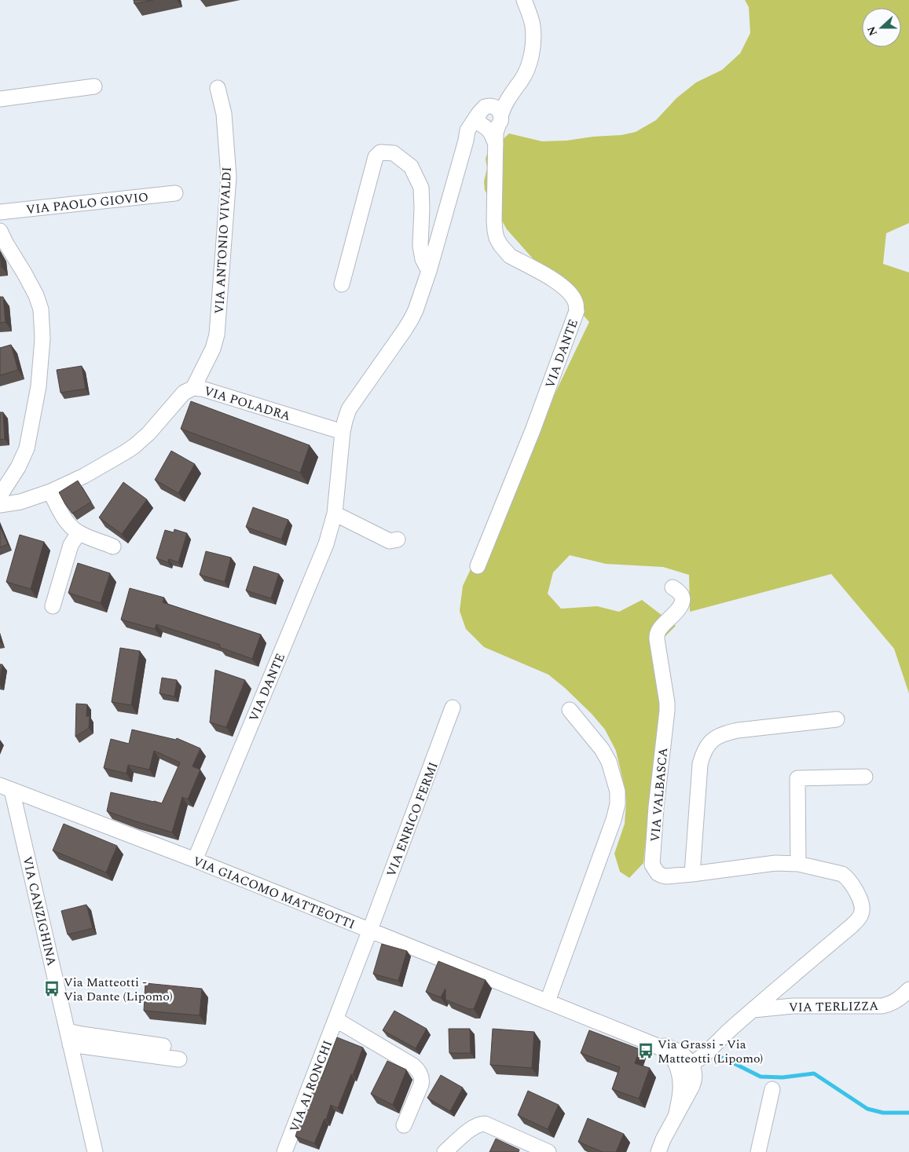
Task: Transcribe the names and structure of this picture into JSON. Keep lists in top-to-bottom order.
{
  "streets": {
    "street": [
      "VIA PAOLO GIOVIO",
      "VIA ANTONIO VIVALDI",
      "VIA DANTE",
      "VIA POLADRA",
      "VIA VALBASCA",
      "VIA ENRICO FERMI",
      "VIA GIACOMO MATTEOTTI",
      "VIA CANZIGHINA",
      "VIA TERLIZZA",
      "VIA AI RONCHI"
    ]
  },
  "crossings": [
    ["VIA ANTONIO VIVALDI", "VIA POLADRA"],
    ["VIA DANTE", "VIA POLADRA"],
    ["VIA DANTE", "VIA GIACOMO MATTEOTTI"],
    ["VIA VALBASCA", "VIA GIACOMO MATTEOTTI"],
    ["VIA VALBASCA", "VIA TERLIZZA"],
    ["VIA ENRICO FERMI", "VIA GIACOMO MATTEOTTI"],
    ["VIA ENRICO FERMI", "VIA AI RONCHI"],
    ["VIA GIACOMO MATTEOTTI", "VIA CANZIGHINA"],
    ["VIA GIACOMO MATTEOTTI", "VIA AI RONCHI"]
  ],
  "places": {
    "bus stop": ["Via Matteotti - Via Dante (Lipomo)", "Via Grassi - Via Matteotti (Lipomo)"]
  },
  "north": "left"
}
